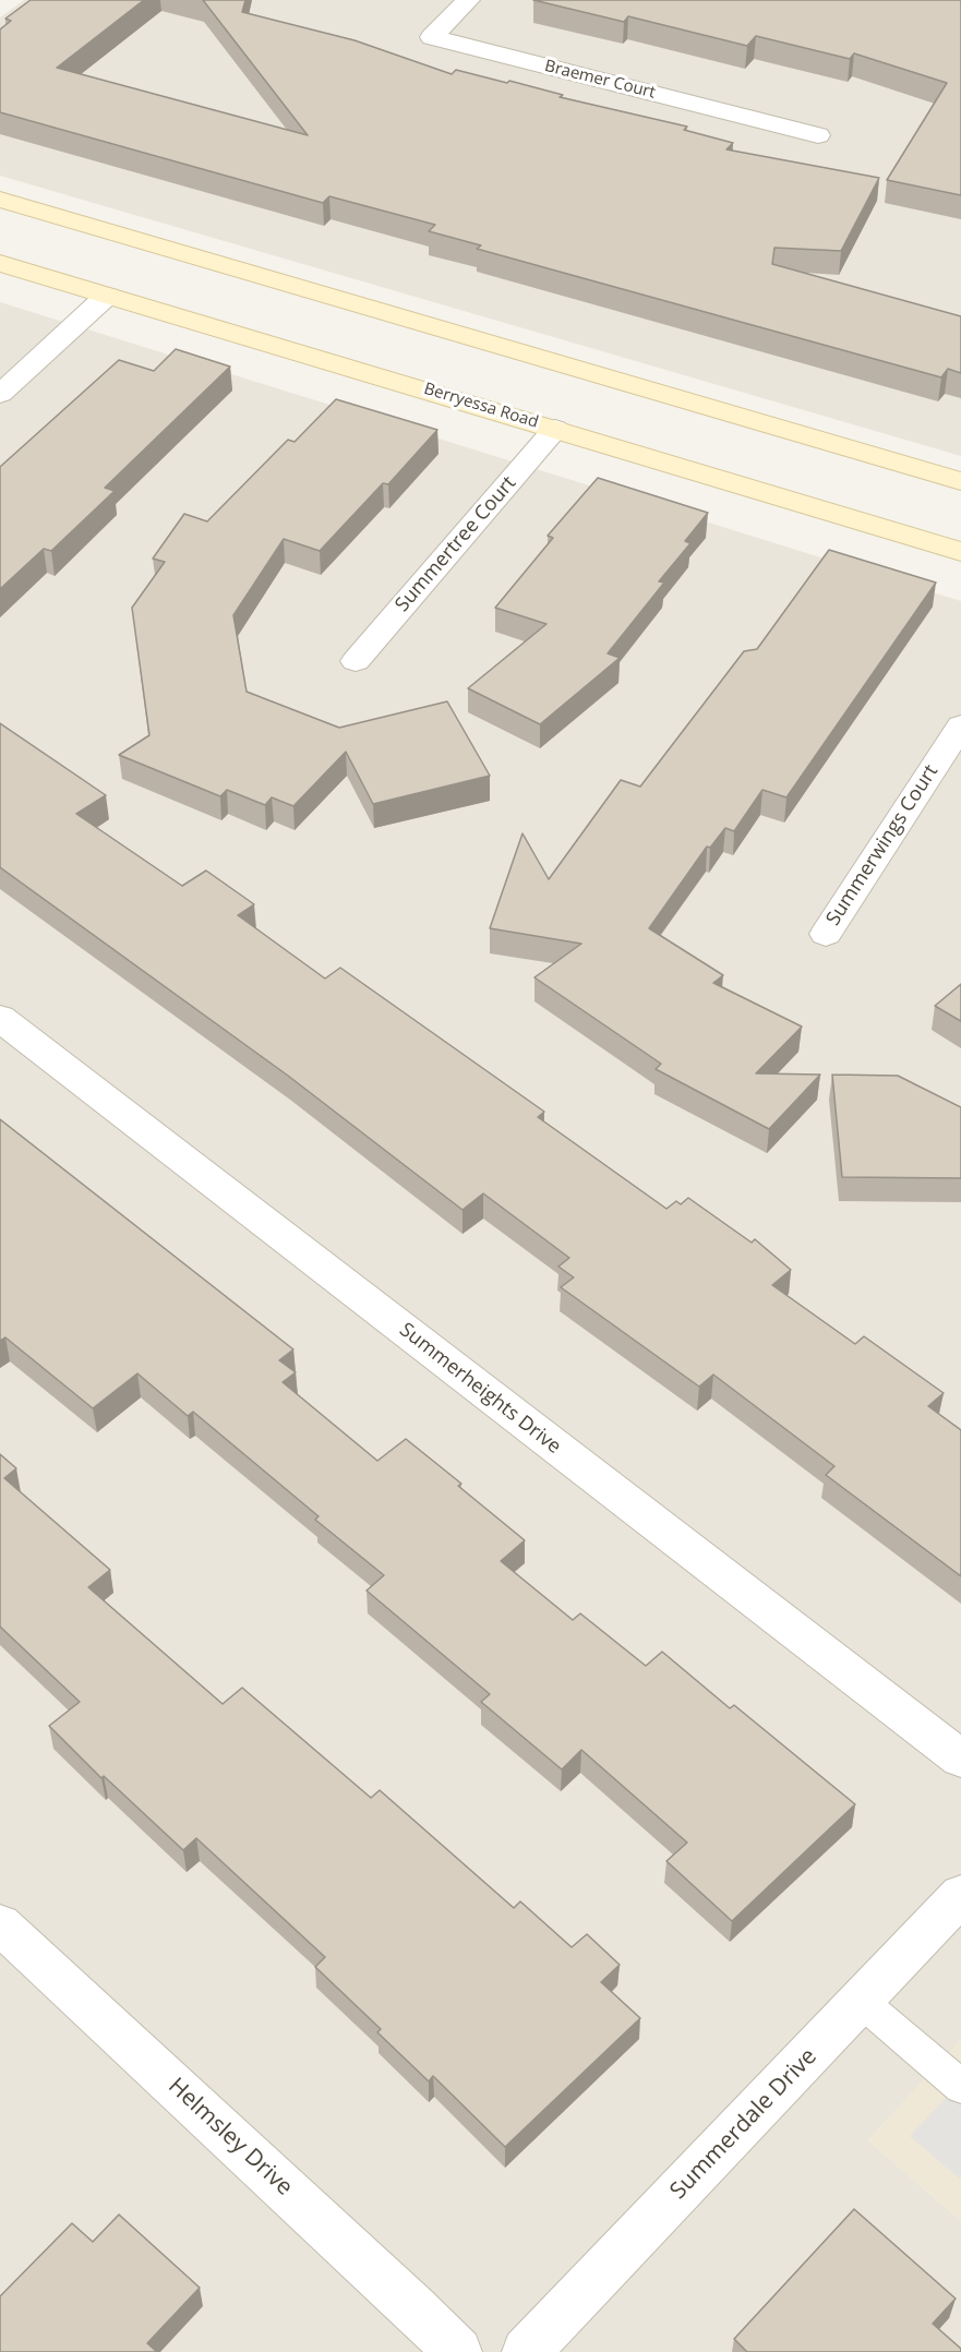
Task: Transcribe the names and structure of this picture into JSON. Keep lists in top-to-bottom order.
{
  "streets": {
    "main road": ["Berryessa Road"],
    "street": [
      "Braemer Court",
      "Summertree Court",
      "Summerwings Court",
      "Summerheights Drive",
      "Summerdale Drive",
      "Helmsley Drive"
    ]
  },
  "crossings": [
    ["Berryessa Road", "Summertree Court"]
  ]
}
